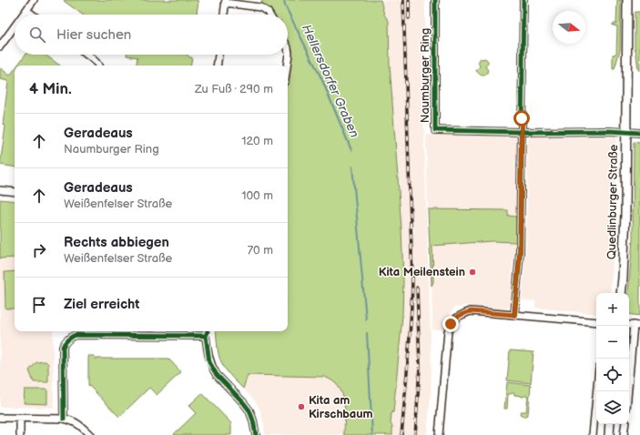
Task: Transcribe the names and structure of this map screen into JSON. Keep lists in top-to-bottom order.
{
  "streets": {
    "street": ["Naumburger Ring", "Quedlinburger Straße"]
  },
  "crossings": [
    ["Naumburger Ring", "Quedlinburger Straße"]
  ],
  "water": ["Hellersdorfer Graben"],
  "places": ["Kita Meilenstein", "Kita am Kirschbaum"],
  "north": "right",
  "page": {
    "search": "Hier suchen",
    "heading": ["4 Min.", "Zu Fuß · 290 m"],
    "list": [
      ["Geradeaus", "Naumburger Ring", "120 m"],
      ["Geradeaus", "Weißenfelser Straße", "100 m"],
      ["Rechts abbiegen", "Weißenfelser Straße", "70 m"],
      "Ziel erreicht"
    ],
    "map_buttons": ["+", "−"]
  }
}
